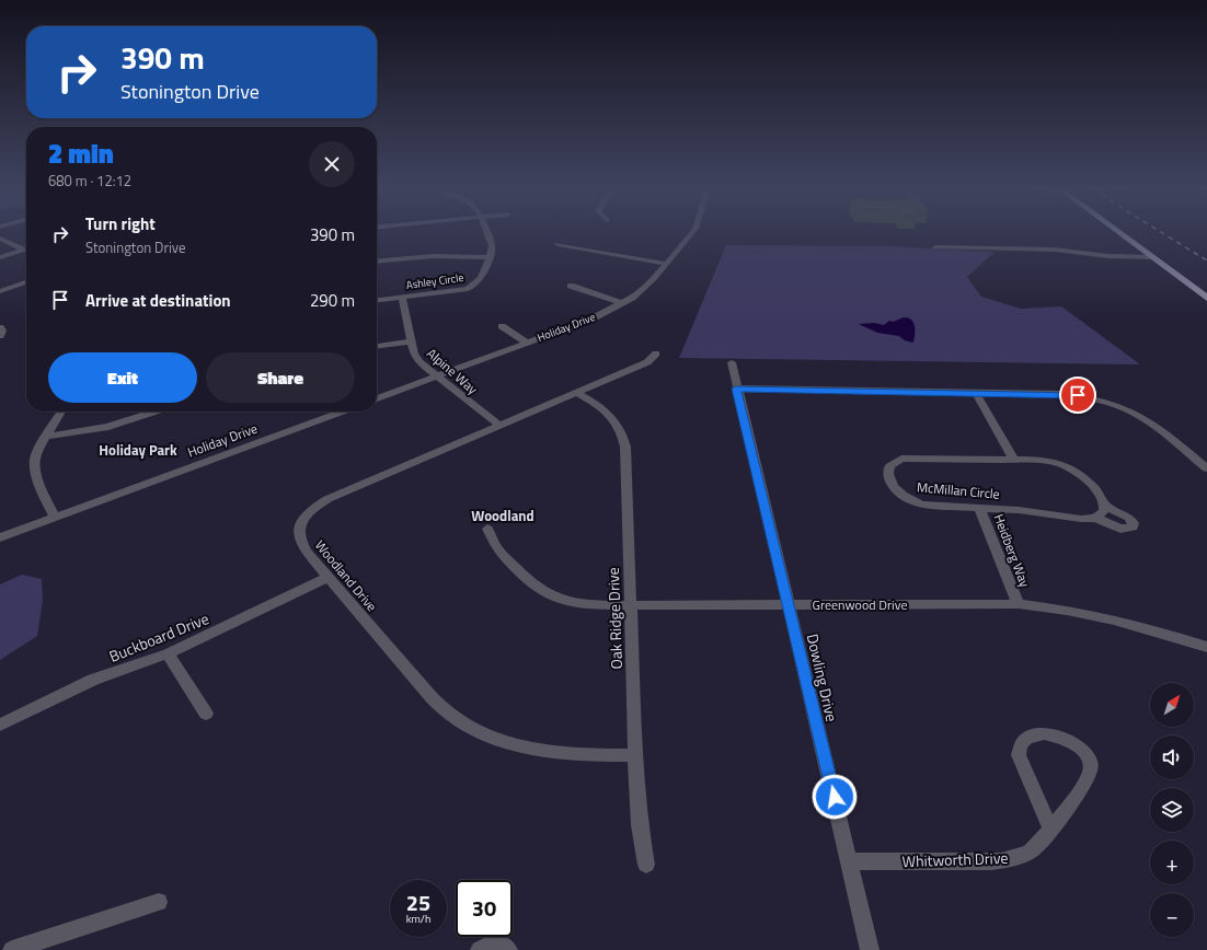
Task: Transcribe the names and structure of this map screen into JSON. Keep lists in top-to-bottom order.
{
  "streets": {
    "street": [
      "Ashley Circle",
      "Holiday Drive",
      "Alpine Way",
      "McMillan Circle",
      "Heidberg Way",
      "Woodland Drive",
      "Greenwood Drive",
      "Oak Ridge Drive",
      "Buckboard Drive",
      "Dowling Drive",
      "Whitworth Drive"
    ]
  },
  "crossings": [
    ["Ashley Circle", "Alpine Way"],
    ["Holiday Drive", "Alpine Way"],
    ["Alpine Way", "Woodland Drive"],
    ["McMillan Circle", "Heidberg Way"],
    ["Heidberg Way", "Greenwood Drive"],
    ["Woodland Drive", "Oak Ridge Drive"],
    ["Woodland Drive", "Buckboard Drive"],
    ["Greenwood Drive", "Oak Ridge Drive"],
    ["Greenwood Drive", "Dowling Drive"],
    ["Dowling Drive", "Whitworth Drive"]
  ],
  "districts": ["Holiday Park", "Woodland"],
  "north": "top right",
  "page": {
    "turn": ["390 m", "Stonington Drive"],
    "heading": ["2 min", "680 m · 12:12"],
    "list": [
      {
        "name": "Turn right",
        "note": "Stonington Drive",
        "value": "390 m"
      },
      {
        "name": "Arrive at destination",
        "value": "290 m"
      }
    ],
    "buttons": ["Exit", "Share"],
    "map_buttons": ["+", "−"],
    "speed": "25 km/h",
    "limit": "30"
  }
}
